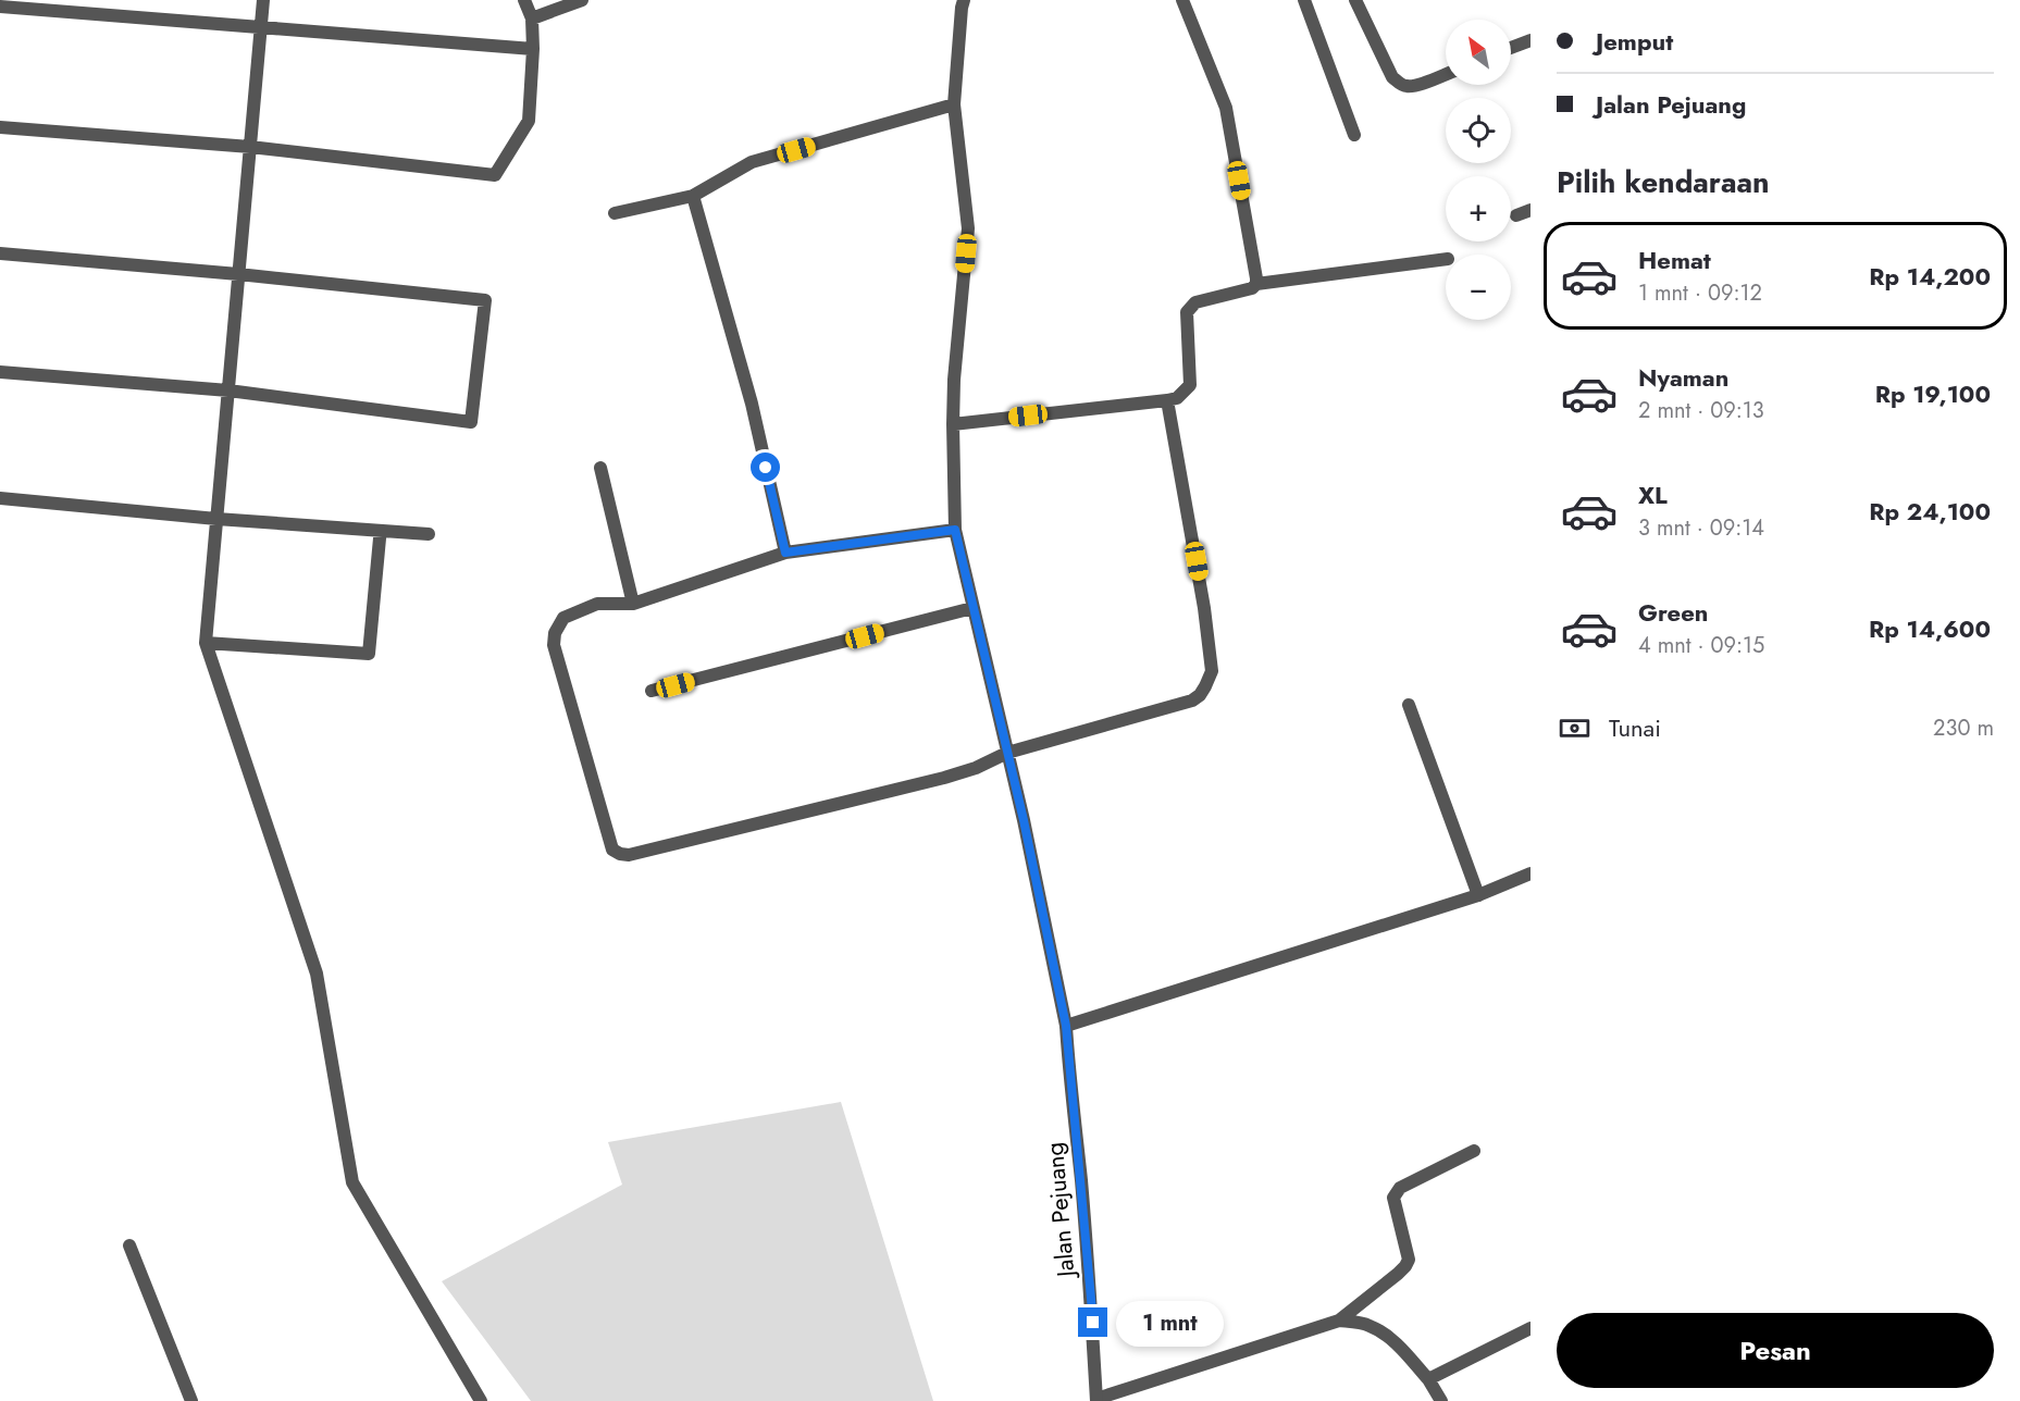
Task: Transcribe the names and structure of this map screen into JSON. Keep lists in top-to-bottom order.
{
  "streets": {
    "street": ["Jalan Pejuang"]
  },
  "north": "top left",
  "page": {
    "banner": ["Jemput", "Jalan Pejuang"],
    "map_buttons": ["+", "−"],
    "heading": "Pilih kendaraan",
    "list": [
      {
        "name": "Hemat",
        "note": "1 mnt · 09:12",
        "value": "Rp 14,200"
      },
      {
        "name": "Nyaman",
        "note": "2 mnt · 09:13",
        "value": "Rp 19,100"
      },
      {
        "name": "XL",
        "note": "3 mnt · 09:14",
        "value": "Rp 24,100"
      },
      {
        "name": "Green",
        "note": "4 mnt · 09:15",
        "value": "Rp 14,600"
      }
    ],
    "pay": ["Tunai", "230 m"],
    "buttons": "Pesan",
    "bubble": "1 mnt"
  }
}
